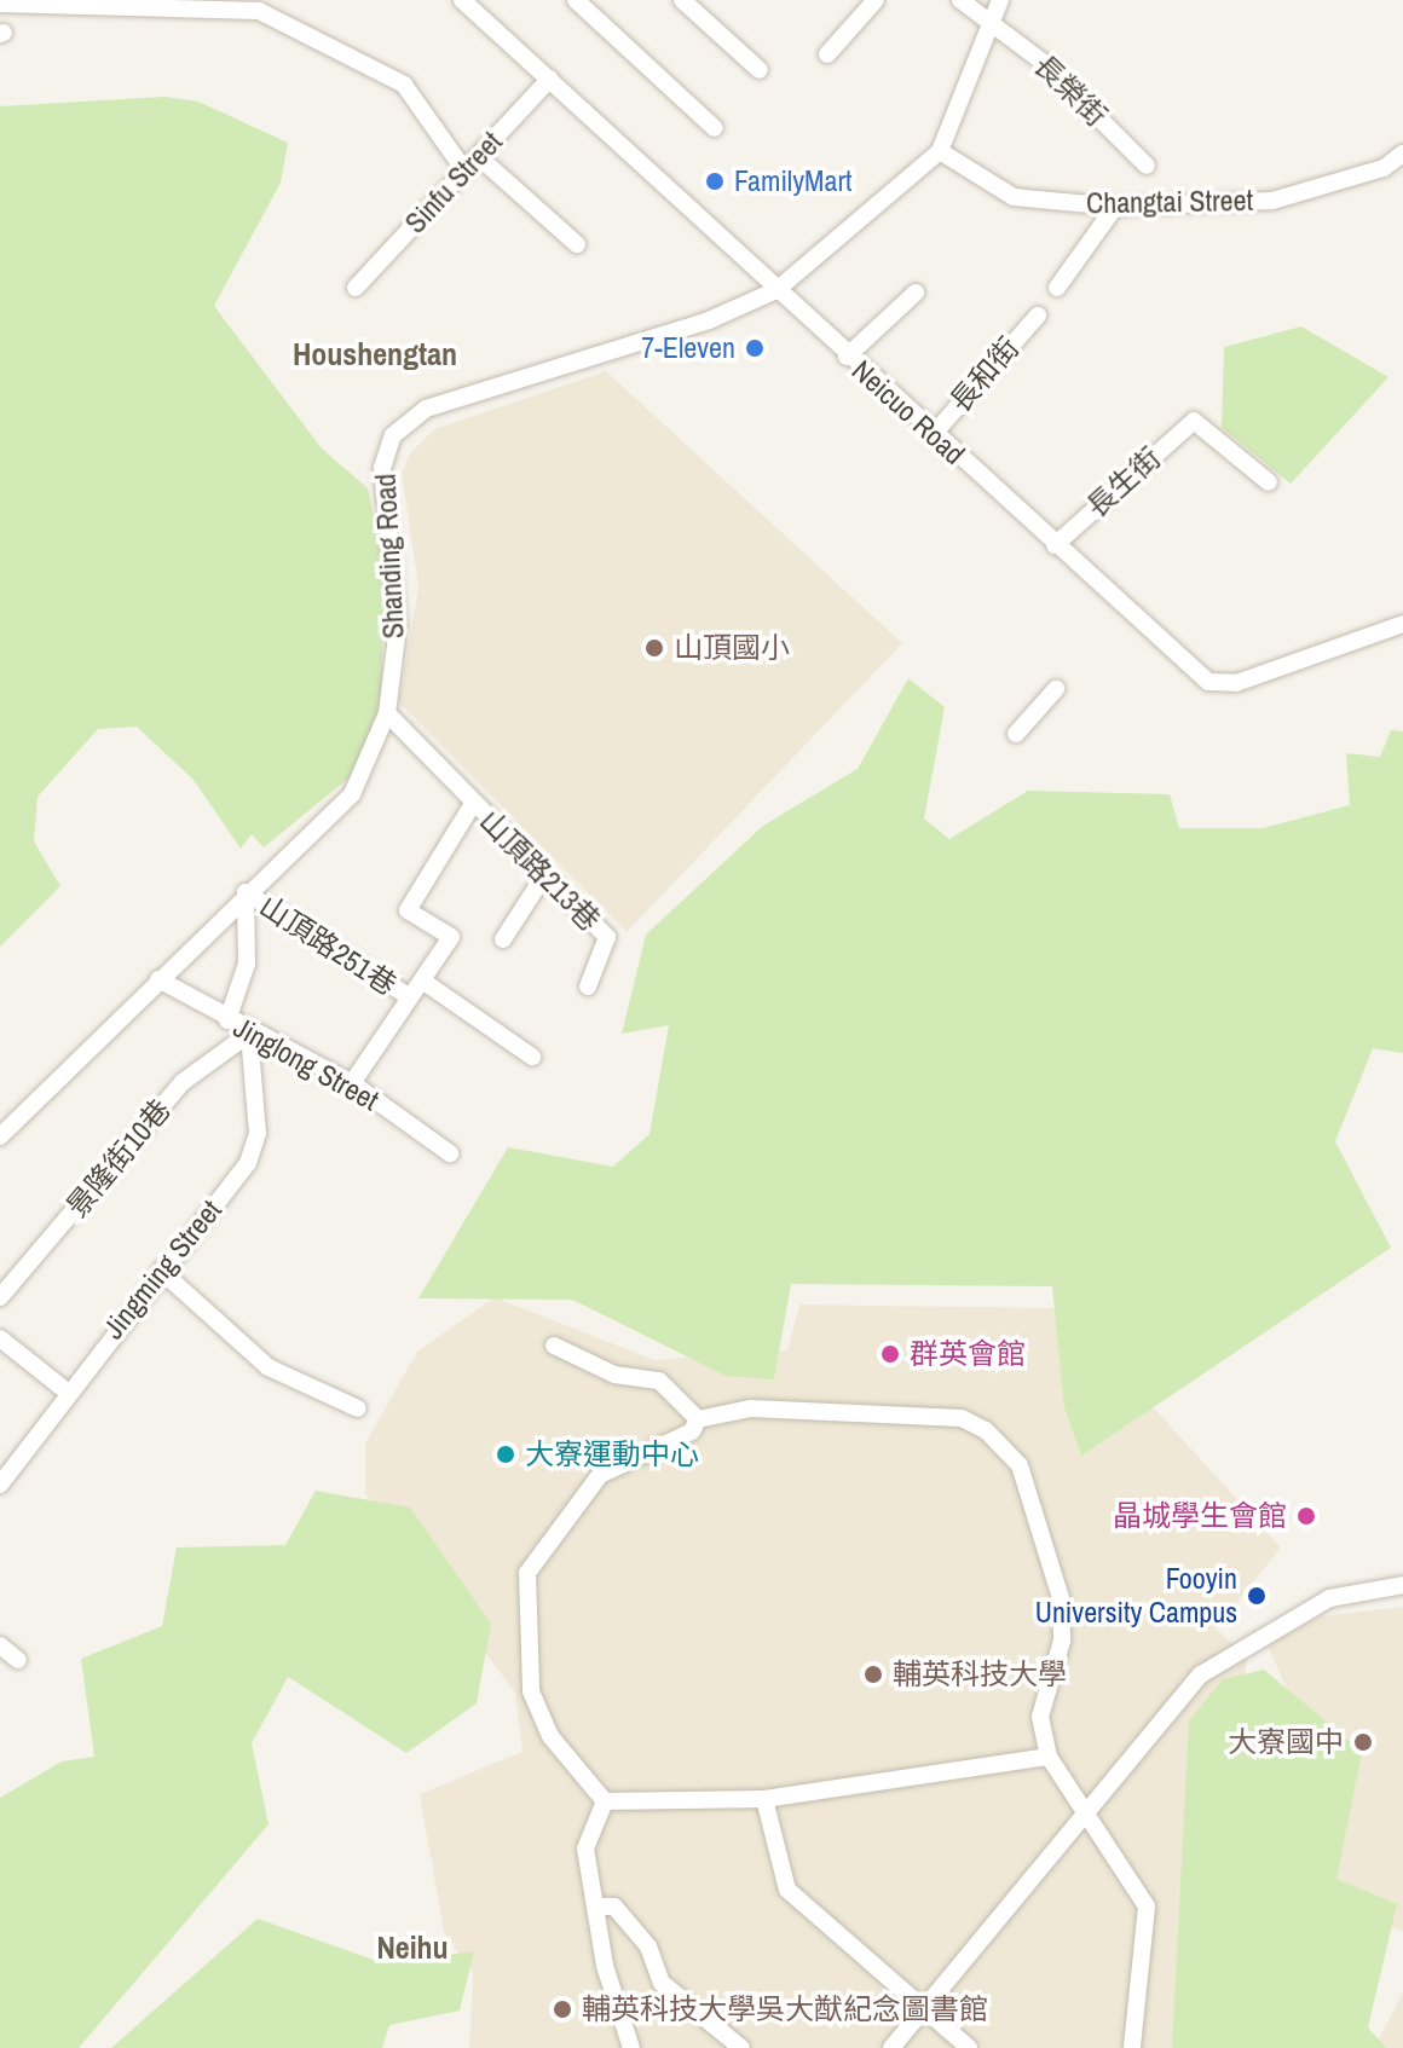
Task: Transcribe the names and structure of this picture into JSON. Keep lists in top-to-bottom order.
{
  "streets": {
    "street": [
      "長榮街",
      "Sinfu Street",
      "Changtai Street",
      "長和街",
      "Neicuo Road",
      "長生街",
      "Shanding Road",
      "山頂路213巷",
      "山頂路251巷",
      "Jinglong Street",
      "景隆街10巷",
      "Jingming Street"
    ]
  },
  "crossings": [
    ["長榮街", "Shanding Road"],
    ["Sinfu Street", "Neicuo Road"],
    ["Changtai Street", "Shanding Road"],
    ["長和街", "Neicuo Road"],
    ["Neicuo Road", "長生街"],
    ["Neicuo Road", "Shanding Road"],
    ["Shanding Road", "山頂路213巷"],
    ["Shanding Road", "山頂路251巷"],
    ["Shanding Road", "Jinglong Street"],
    ["Jinglong Street", "景隆街10巷"],
    ["Jinglong Street", "Jingming Street"],
    ["景隆街10巷", "Jingming Street"]
  ],
  "districts": ["Houshengtan", "Neihu"],
  "places": [
    "FamilyMart",
    "7-Eleven",
    "山頂國小",
    "群英會館",
    "大寮運動中心",
    "晶城學生會館",
    "Fooyin University Campus",
    "輔英科技大學",
    "大寮國中",
    "輔英科技大學吳大猷紀念圖書館"
  ]
}
